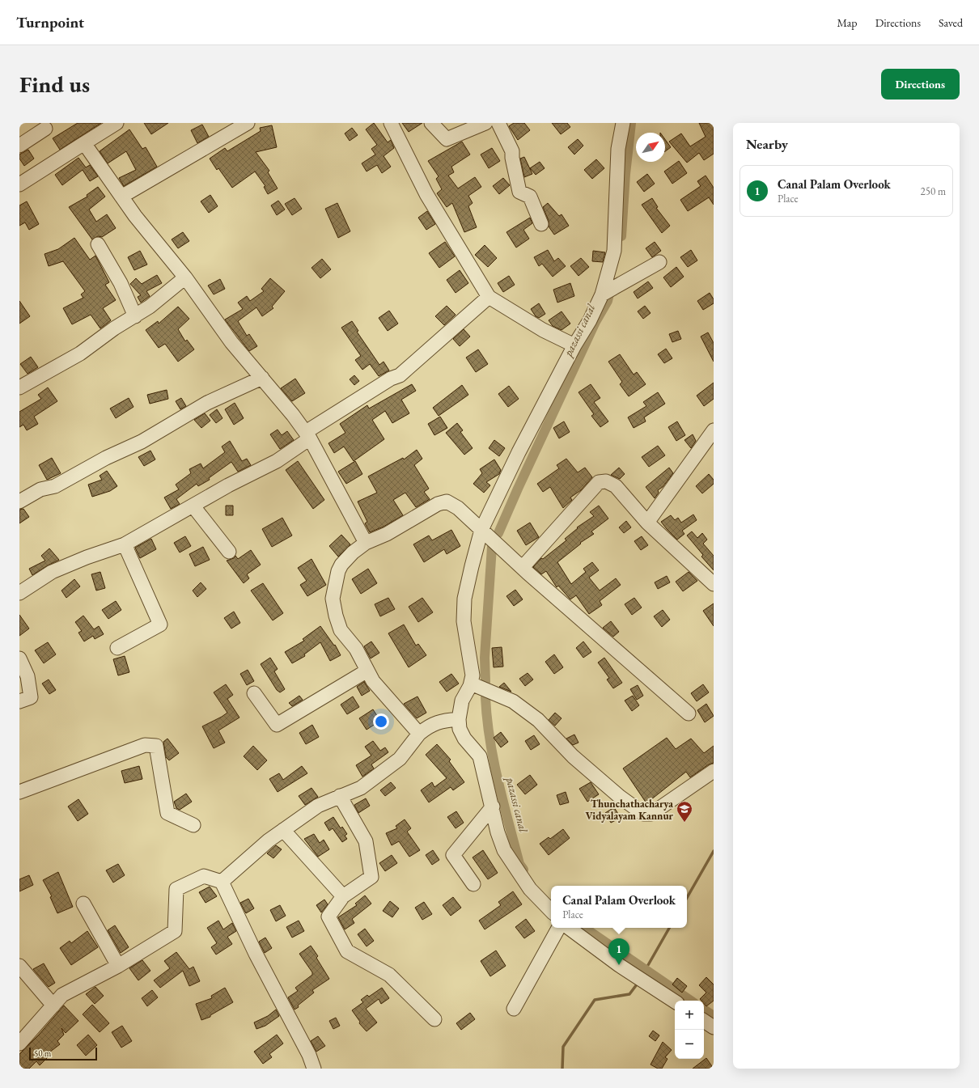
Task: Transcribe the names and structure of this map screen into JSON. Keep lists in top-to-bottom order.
{
  "water": ["pazassi canal"],
  "places": {
    "school or university": ["Thunchathacharya Vidyalayam Kannur"]
  },
  "scale_bar": "50 m",
  "north": "top right",
  "page": {
    "header": "Turnpoint",
    "nav": ["Map", "Directions", "Saved"],
    "buttons": "Directions",
    "title": "Find us",
    "heading": "Nearby",
    "list": [
      {
        "mark": "1",
        "name": "Canal Palam Overlook",
        "note": "Place",
        "value": "250 m"
      }
    ],
    "popup": ["Canal Palam Overlook", "Place"],
    "pins": "1",
    "map_buttons": ["+", "−"],
    "scale": "50 m"
  }
}
